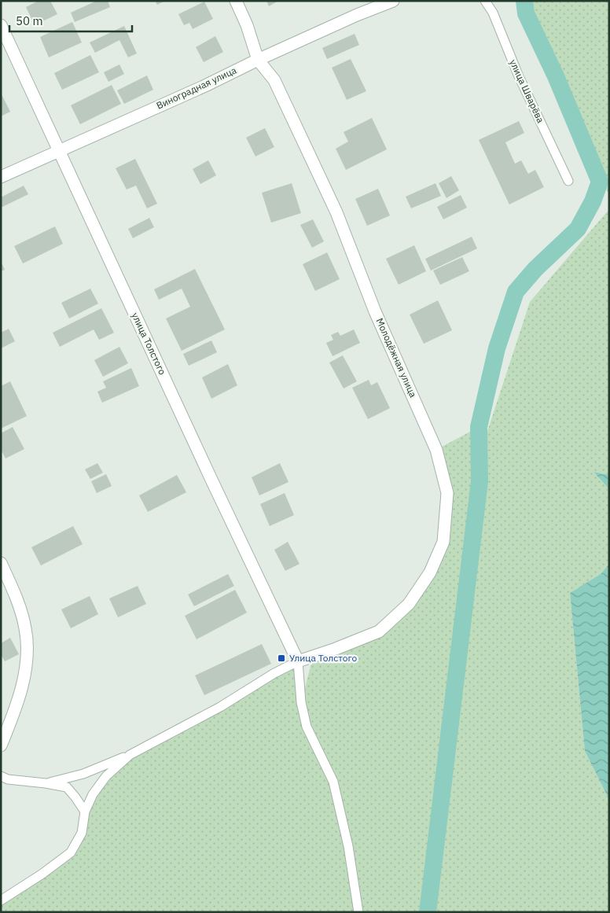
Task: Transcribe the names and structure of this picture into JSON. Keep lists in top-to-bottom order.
{
  "streets": {
    "street": ["Виноградная улица", "улица Толстого", "Молодёжная улица"],
    "lane": ["улица Шварёва"]
  },
  "crossings": [
    ["Виноградная улица", "улица Толстого"],
    ["Виноградная улица", "Молодёжная улица"],
    ["улица Толстого", "Молодёжная улица"]
  ],
  "places": {
    "transit": ["Улица Толстого"]
  },
  "scale_bar": "50 m"
}
